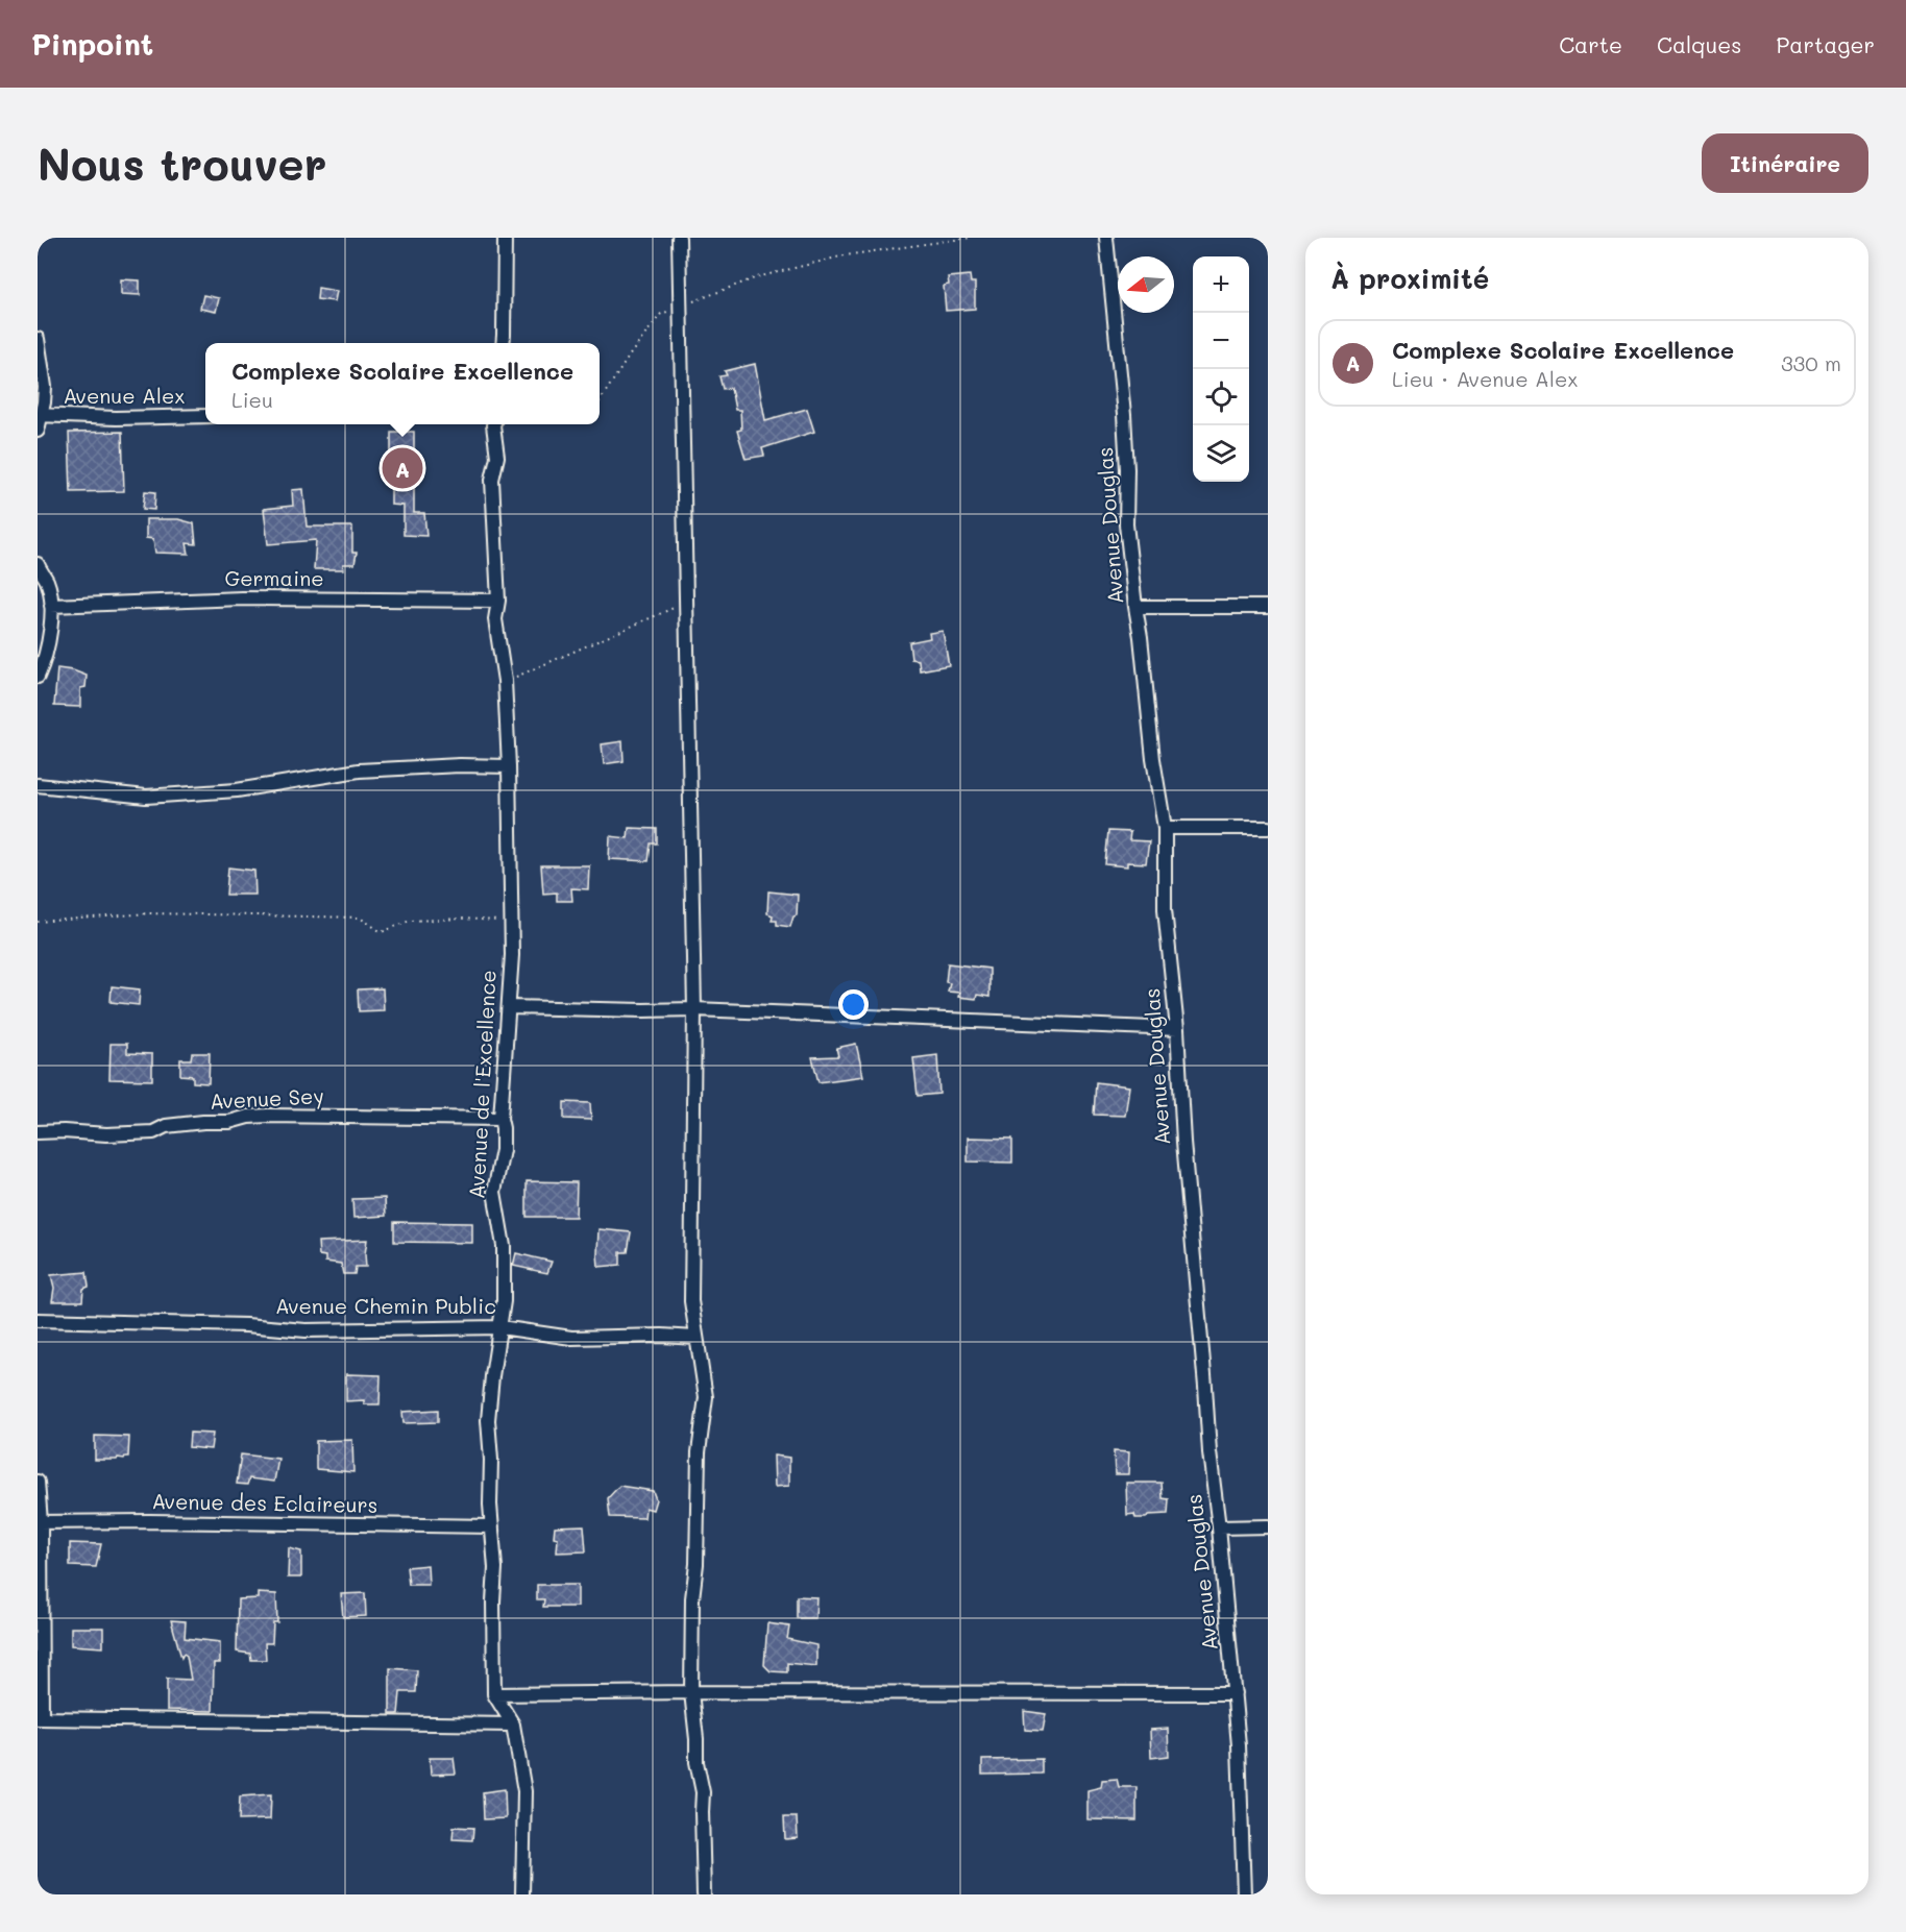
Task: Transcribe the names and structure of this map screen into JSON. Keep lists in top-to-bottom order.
{
  "streets": {
    "street": [
      "Avenue Alex",
      "Avenue Douglas",
      "Germaine",
      "Avenue de l'Excellence",
      "Avenue Sey",
      "Avenue Chemin Public",
      "Avenue des Eclaireurs"
    ]
  },
  "crossings": [
    ["Germaine", "Avenue de l'Excellence"],
    ["Avenue de l'Excellence", "Avenue Sey"],
    ["Avenue de l'Excellence", "Avenue Chemin Public"],
    ["Avenue de l'Excellence", "Avenue des Eclaireurs"]
  ],
  "north": "left",
  "page": {
    "header": "Pinpoint",
    "nav": ["Carte", "Calques", "Partager"],
    "buttons": "Itinéraire",
    "title": "Nous trouver",
    "heading": "À proximité",
    "map_buttons": ["+", "−"],
    "list": [
      {
        "mark": "A",
        "name": "Complexe Scolaire Excellence",
        "note": "Lieu · Avenue Alex",
        "value": "330 m"
      }
    ],
    "popup": ["Complexe Scolaire Excellence", "Lieu"],
    "pins": "A"
  }
}
